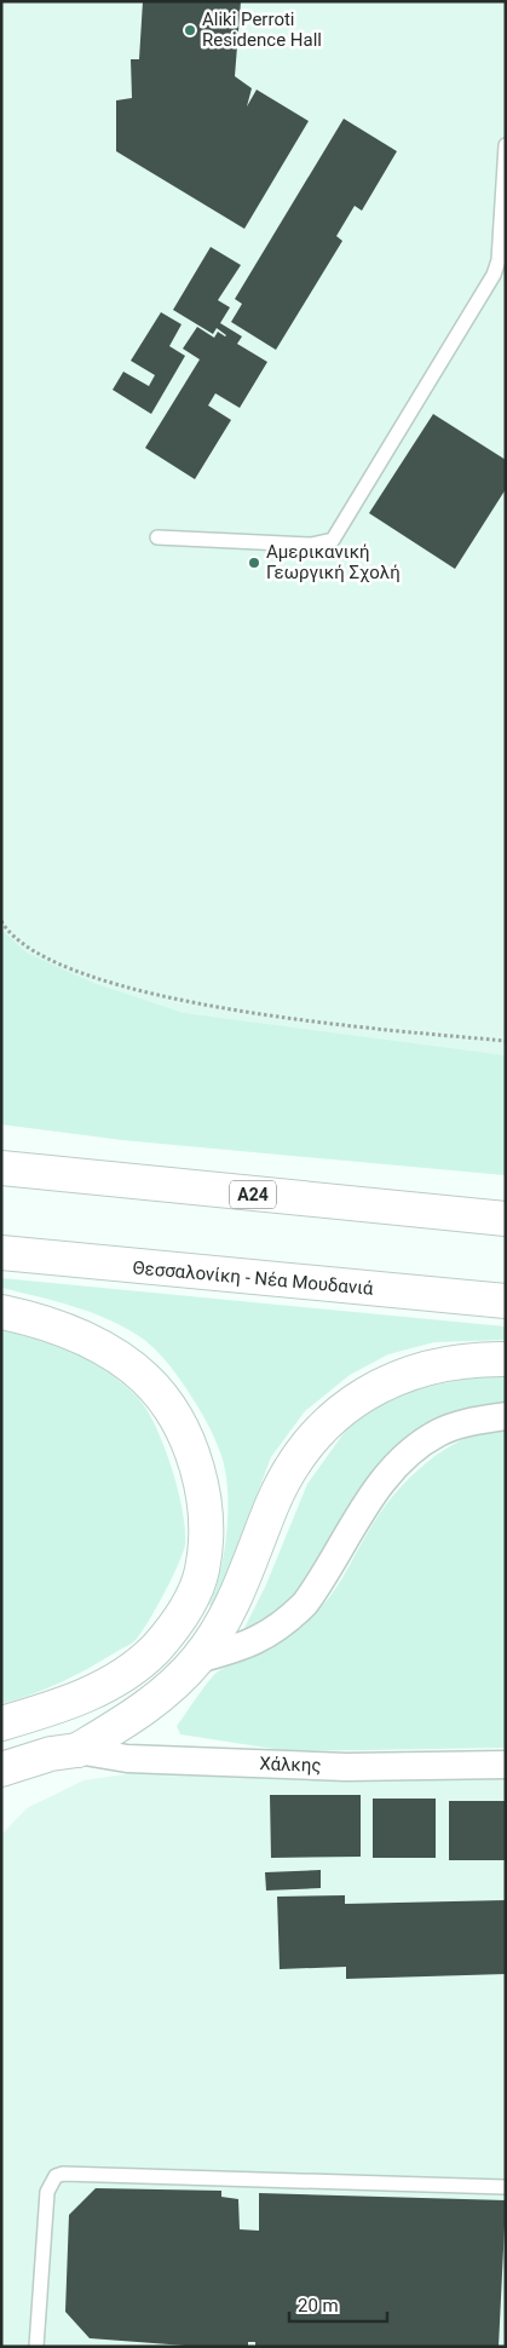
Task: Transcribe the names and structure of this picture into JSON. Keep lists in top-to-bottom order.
{
  "streets": {
    "main road": ["Α24", "Θεσσαλονίκη - Νέα Μουδανιά"],
    "street": ["Χάλκης"]
  },
  "places": ["Aliki Perroti Residence Hall", "Αμερικανική Γεωργική Σχολή"],
  "scale_bar": "20 m"
}
